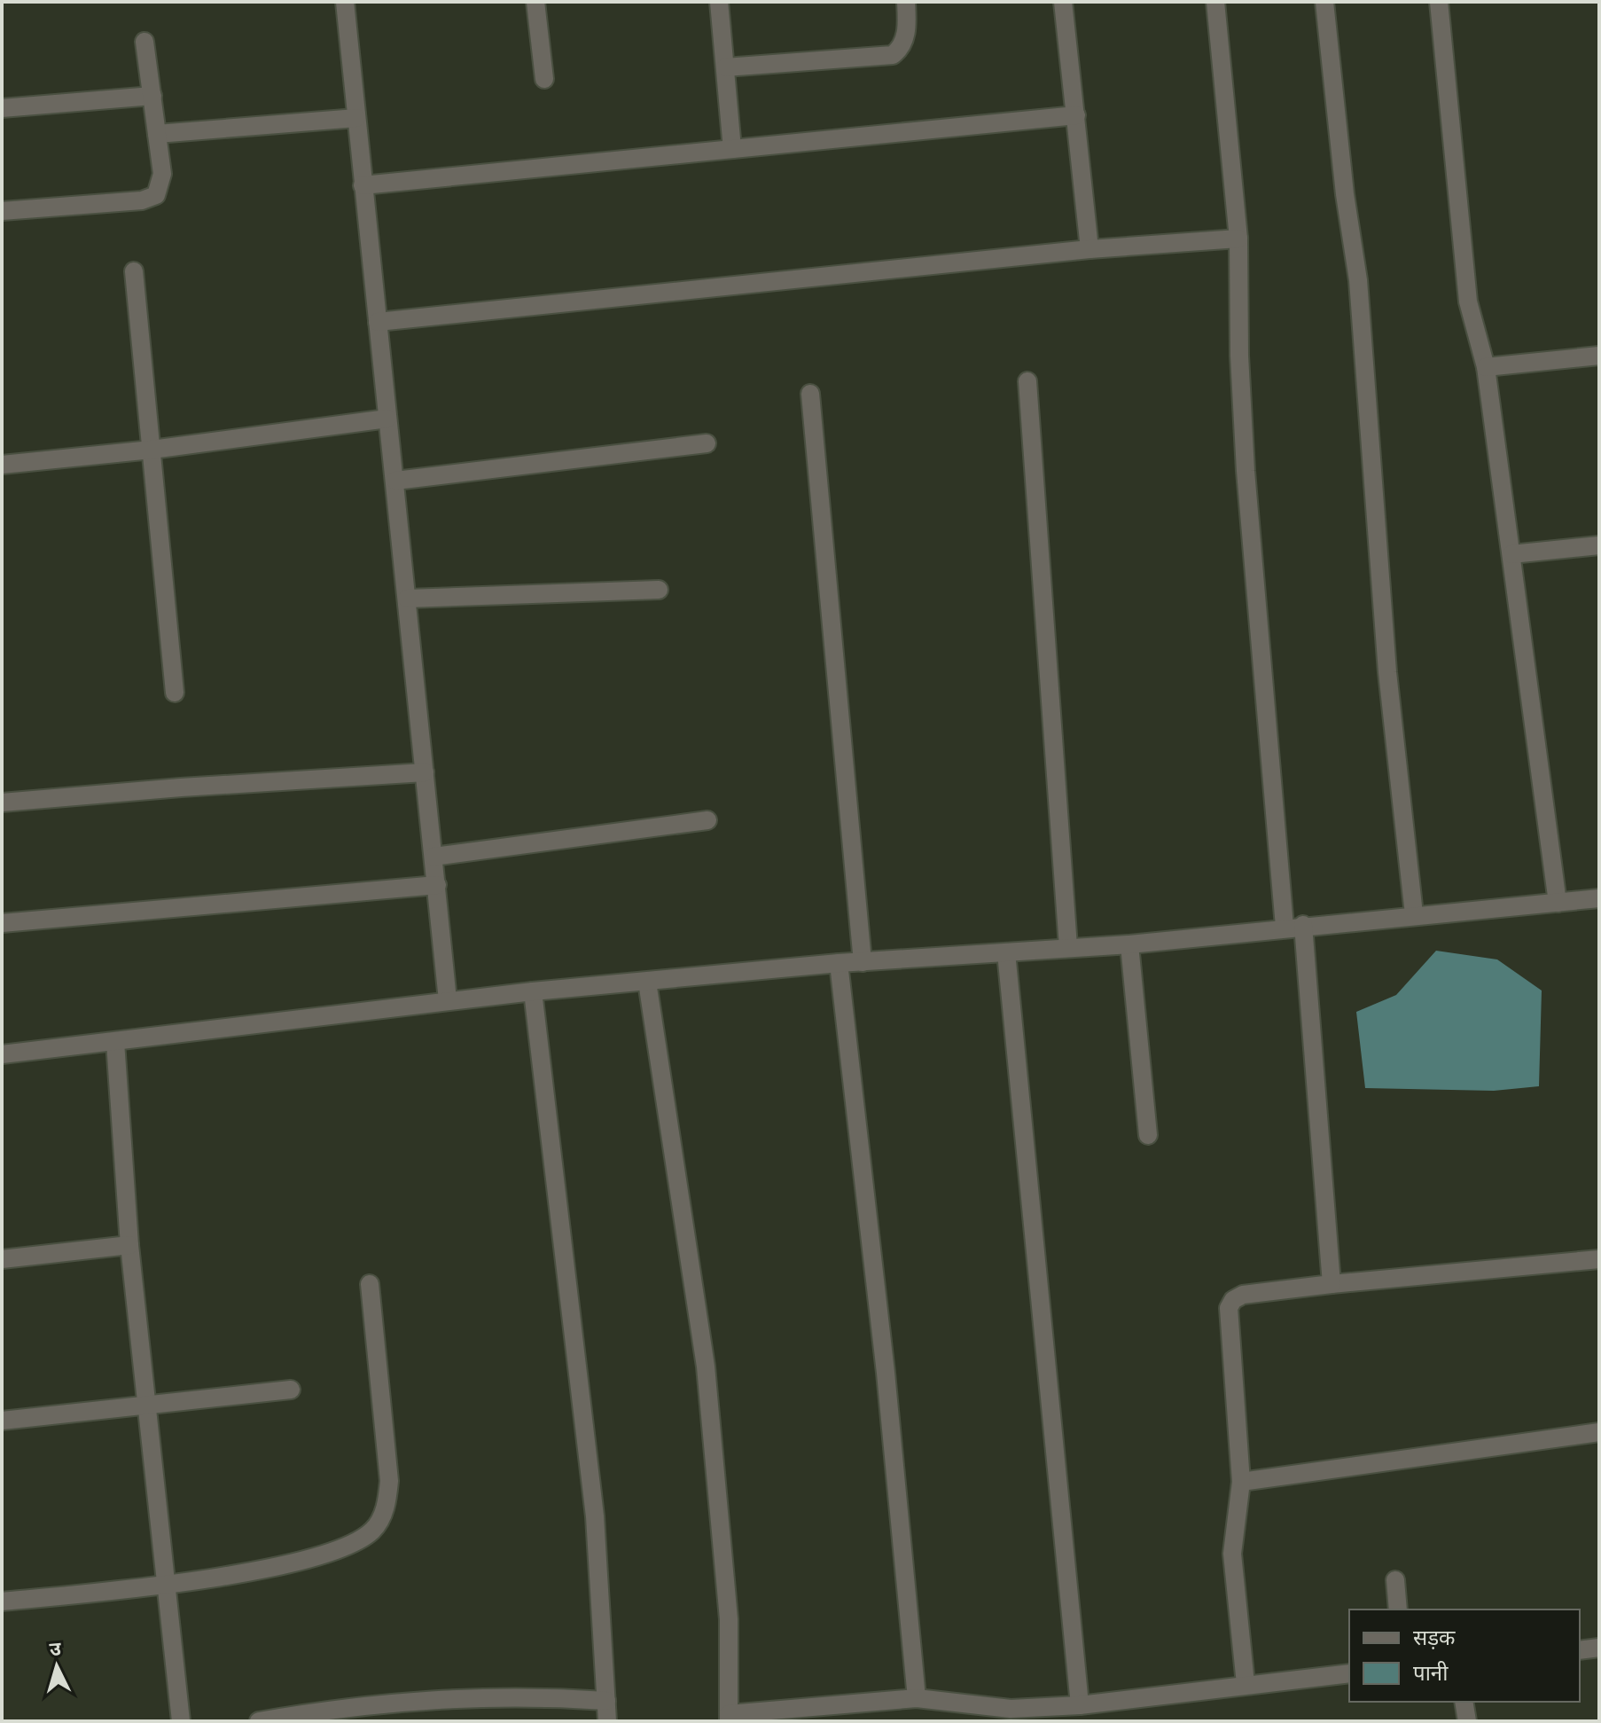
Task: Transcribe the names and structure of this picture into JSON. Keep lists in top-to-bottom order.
{
  "legend": ["सड़क", "पानी"],
  "north": "top"
}
